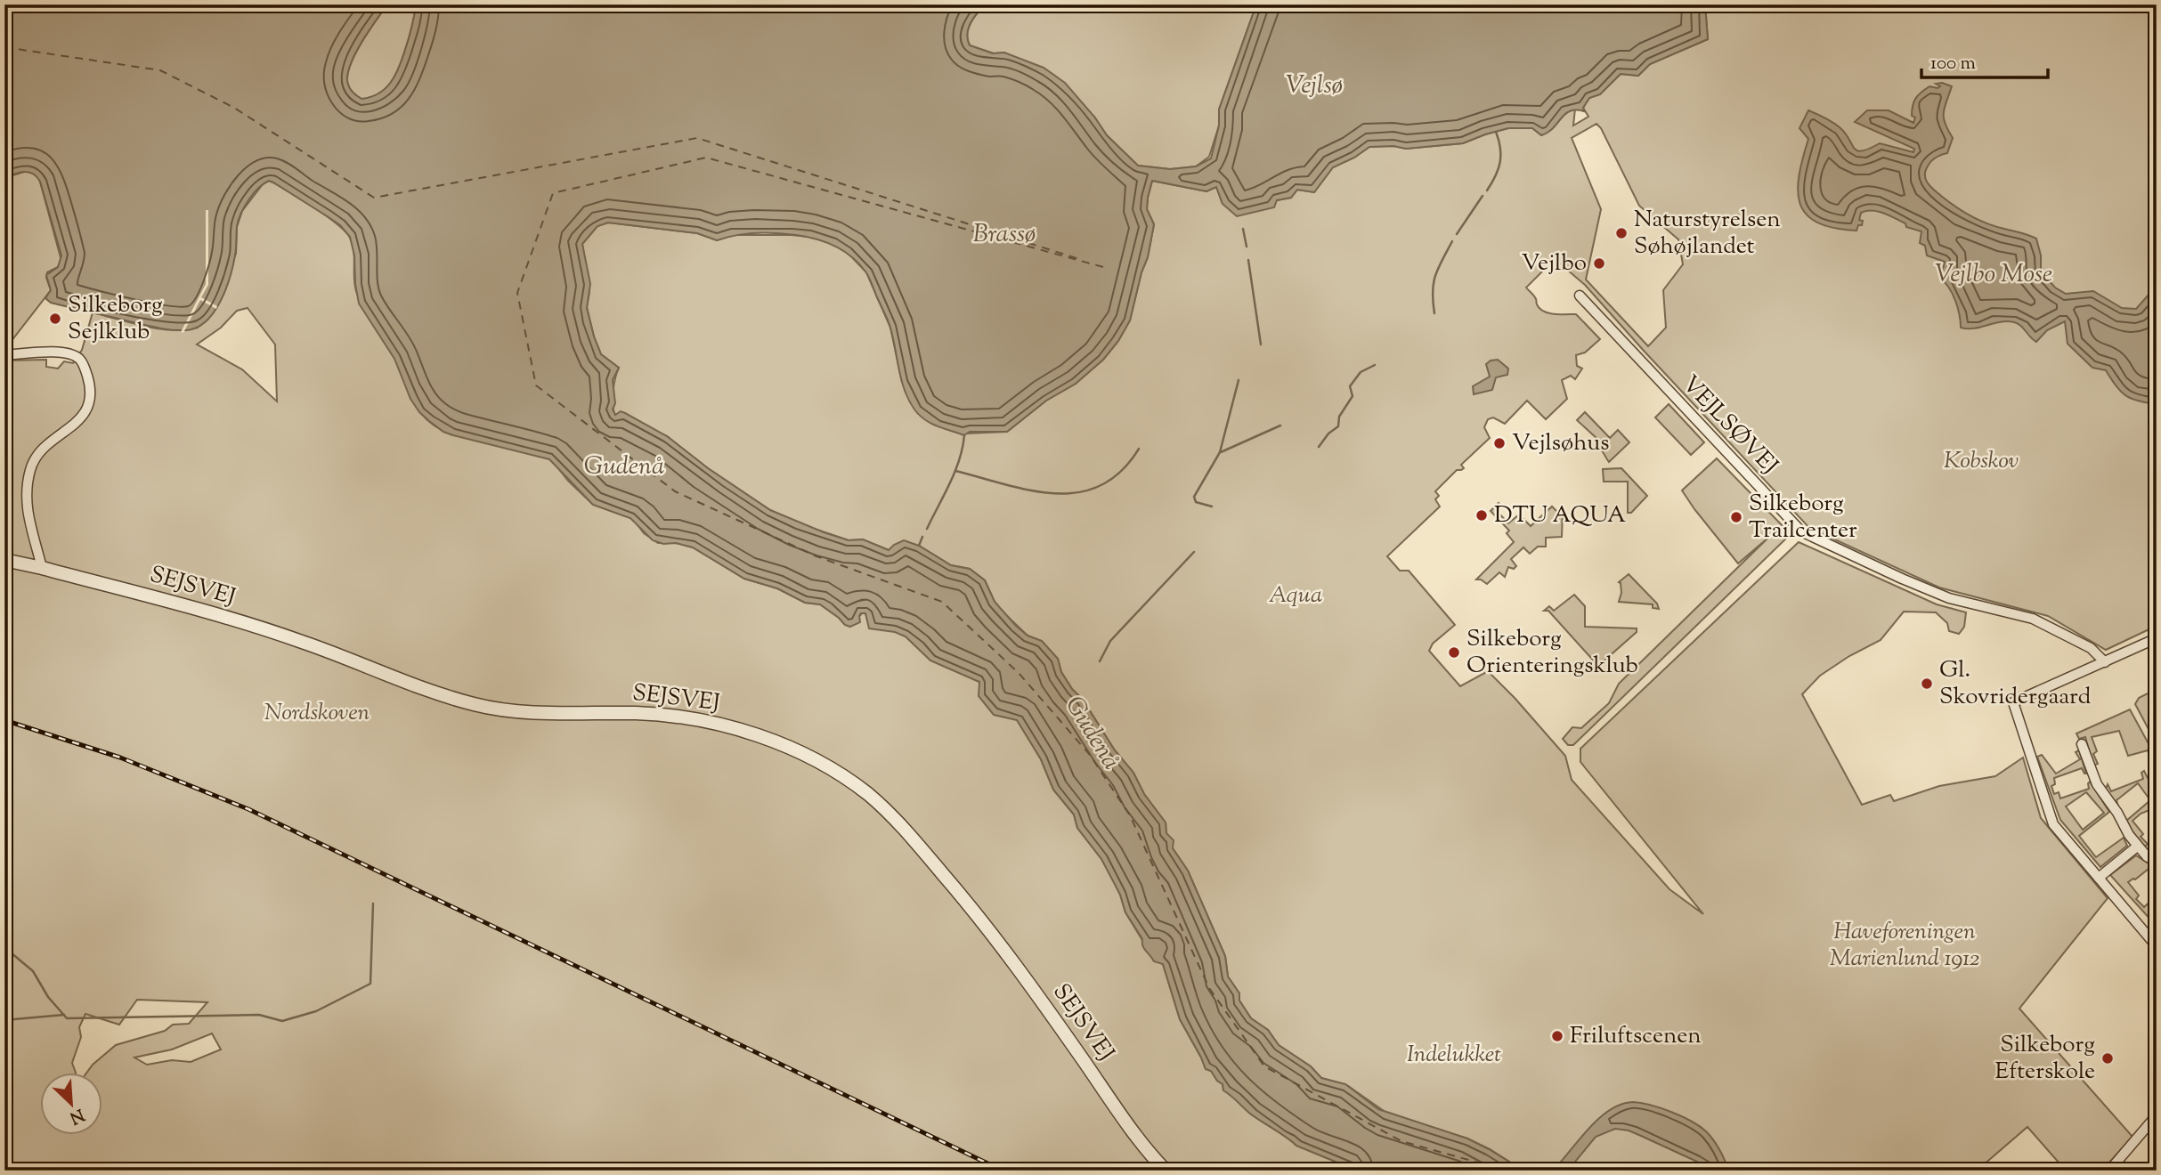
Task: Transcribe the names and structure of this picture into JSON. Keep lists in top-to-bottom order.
{
  "streets": {
    "street": ["VEJLSØVEJ", "SEJSVEJ"]
  },
  "water": [
    "Vejlsø",
    "Brassø",
    "Vejlbo Mose",
    "Gudenå"
  ],
  "parks": [
    "Kobskov",
    "Aqua",
    "Nordskoven",
    "Haveforeningen Marienlund 1912",
    "Indelukket"
  ],
  "places": [
    "Naturstyrelsen Søhøjlandet",
    "Vejlbo",
    "Silkeborg Sejlklub",
    "Vejlsøhus",
    "DTU AQUA",
    "Silkeborg Trailcenter",
    "Silkeborg Orienteringsklub",
    "Gl. Skovridergaard",
    "Friluftscenen",
    "Silkeborg Efterskole"
  ],
  "scale_bar": "100 m",
  "north": "bottom right"
}
